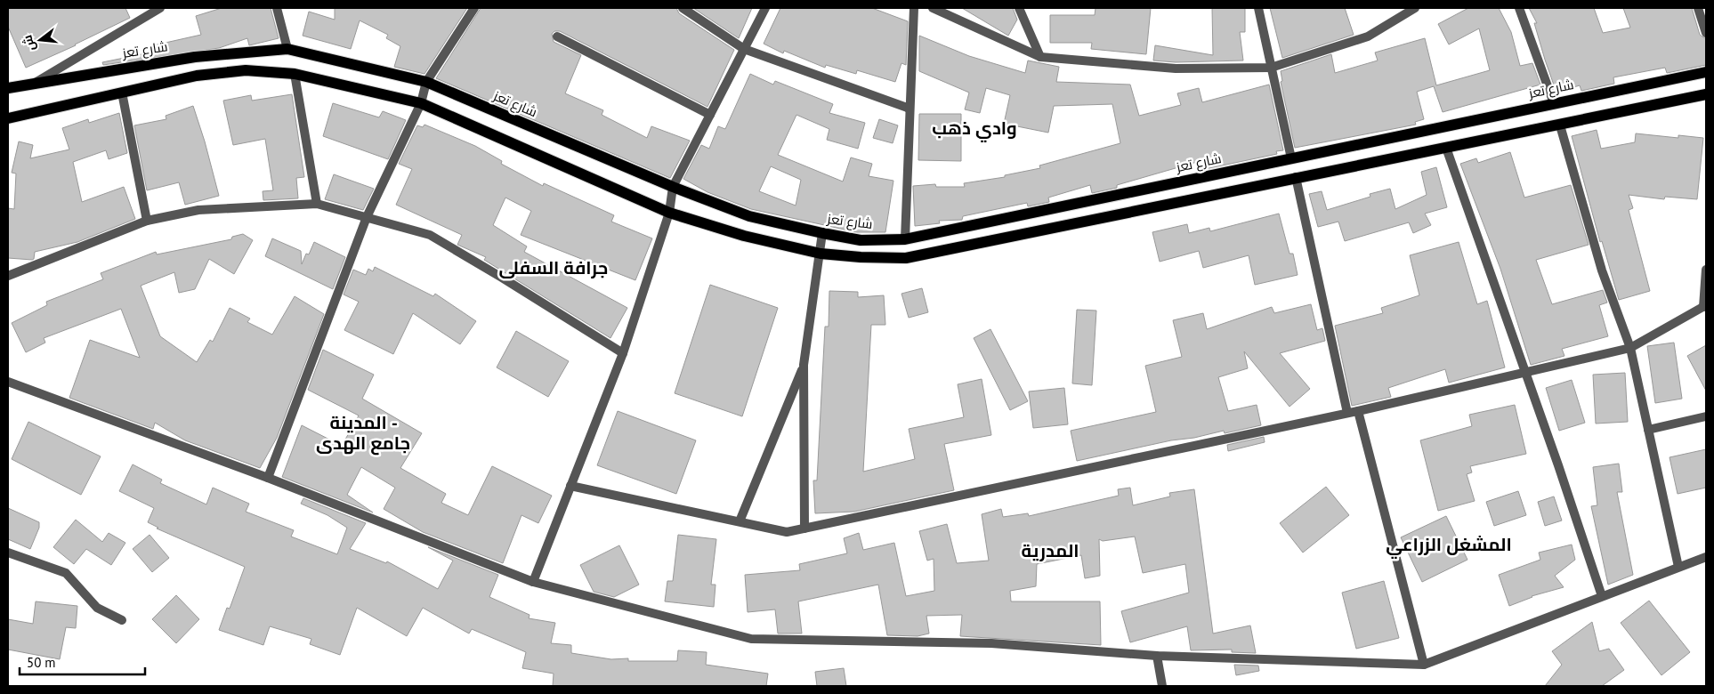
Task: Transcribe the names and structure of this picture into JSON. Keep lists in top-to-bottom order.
{
  "streets": {
    "main road": ["شارع تعز"]
  },
  "districts": [
    "وادي ذهب",
    "جرافة السفلى",
    "المدينة - جامع الهدى",
    "المشغل الزراعي",
    "المدرية"
  ],
  "scale_bar": "50 m",
  "north": "left"
}
